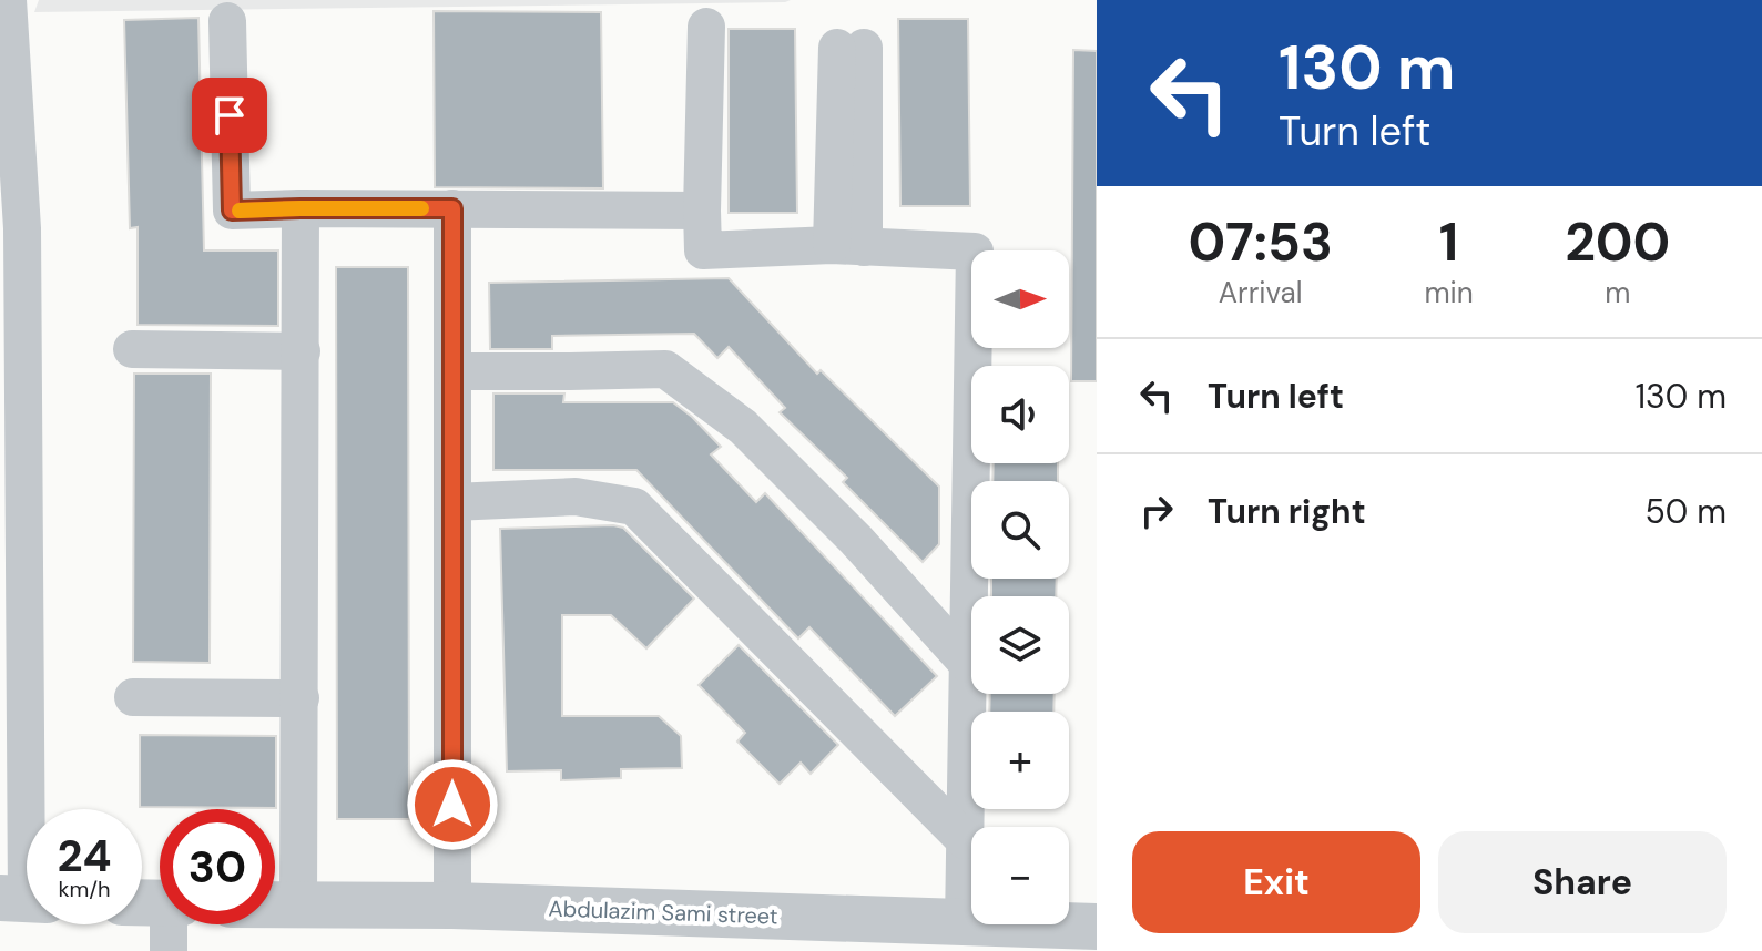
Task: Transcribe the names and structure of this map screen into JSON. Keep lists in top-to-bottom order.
{
  "streets": {
    "street": ["Abdulazim Sami street"]
  },
  "north": "right",
  "page": {
    "turn": ["130 m", "Turn left"],
    "eta": [
      "07:53",
      "Arrival",
      "1",
      "min",
      "200",
      "m"
    ],
    "map_buttons": ["+", "−"],
    "list": [
      {
        "name": "Turn left",
        "value": "130 m"
      },
      {
        "name": "Turn right",
        "value": "50 m"
      }
    ],
    "speed": "24 km/h",
    "limit": "30",
    "buttons": ["Exit", "Share"]
  }
}
